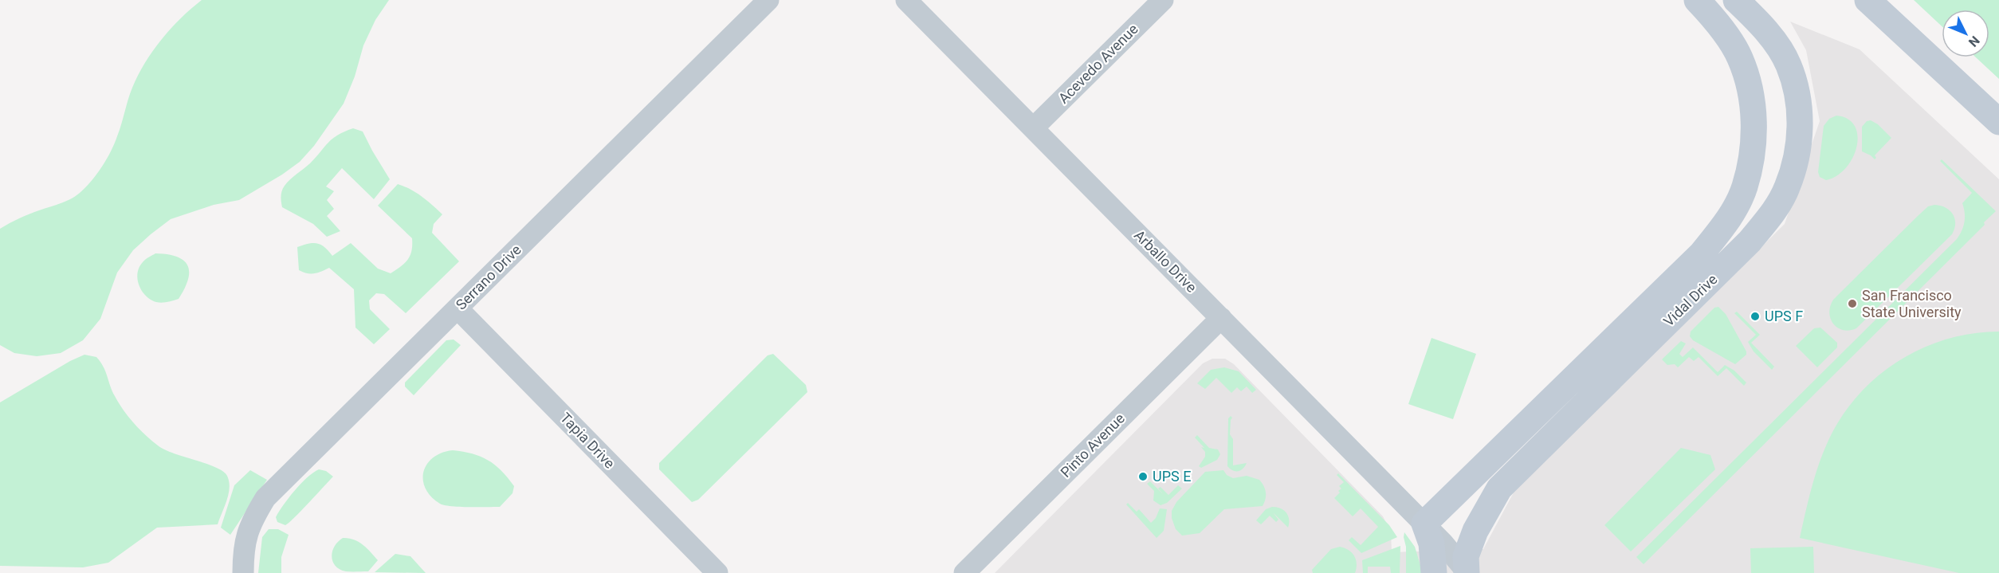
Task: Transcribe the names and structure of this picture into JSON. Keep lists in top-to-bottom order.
{
  "streets": {
    "street": [
      "Acevedo Avenue",
      "Arballo Drive",
      "Serrano Drive",
      "Vidal Drive",
      "Tapia Drive",
      "Pinto Avenue"
    ]
  },
  "crossings": [
    ["Acevedo Avenue", "Arballo Drive"],
    ["Arballo Drive", "Vidal Drive"],
    ["Arballo Drive", "Pinto Avenue"],
    ["Serrano Drive", "Tapia Drive"]
  ],
  "places": ["San Francisco State University", "UPS F", "UPS E"],
  "north": "bottom right"
}
